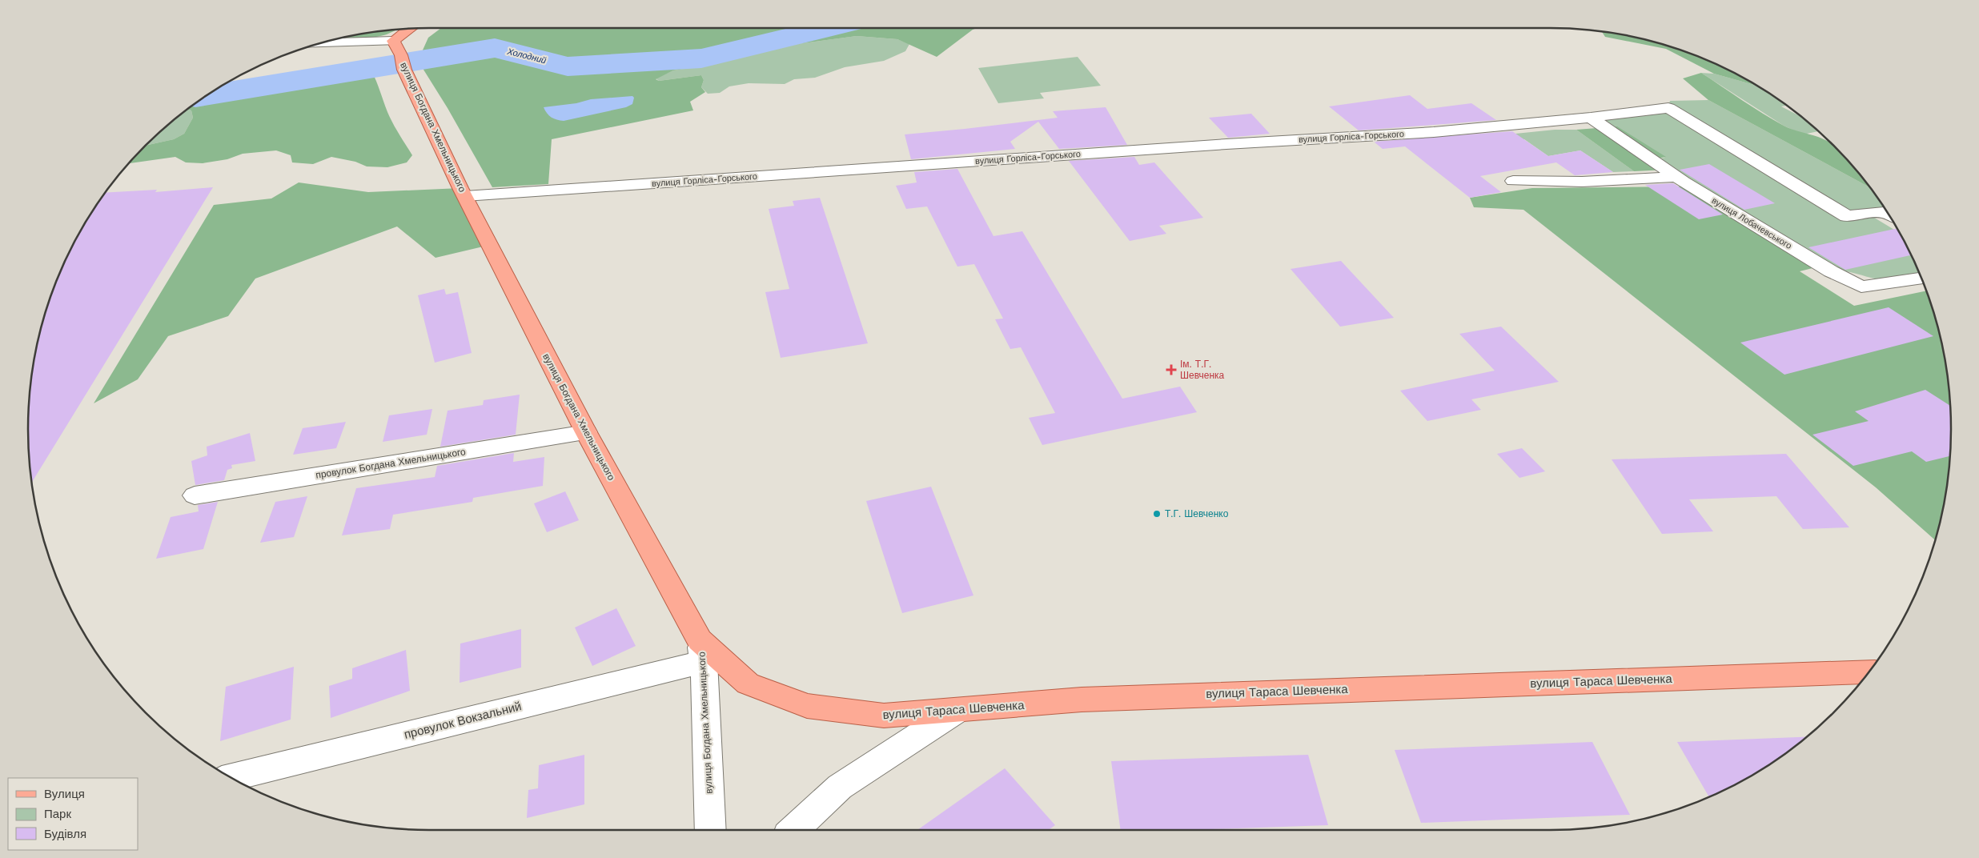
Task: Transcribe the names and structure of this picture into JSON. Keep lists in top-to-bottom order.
{
  "streets": {
    "main road": ["вулиця Богдана Хмельницького", "вулиця Тараса Шевченка"],
    "street": [
      "вулиця Горліса-Горського",
      "вулиця Лобачевського",
      "провулок Богдана Хмельницького",
      "провулок Вокзальний"
    ]
  },
  "crossings": [
    ["вулиця Богдана Хмельницького", "вулиця Горліса-Горського"],
    ["вулиця Богдана Хмельницького", "провулок Богдана Хмельницького"],
    ["вулиця Богдана Хмельницького", "вулиця Тараса Шевченка"],
    ["вулиця Богдана Хмельницького", "провулок Вокзальний"],
    ["вулиця Горліса-Горського", "вулиця Лобачевського"],
    ["вулиця Тараса Шевченка", "провулок Вокзальний"]
  ],
  "water": ["Холодний"],
  "places": {
    "health": ["Ім. Т.Г. Шевченка"],
    "other": ["Т.Г. Шевченко"]
  },
  "legend": ["Вулиця", "Парк", "Будівля"]
}
